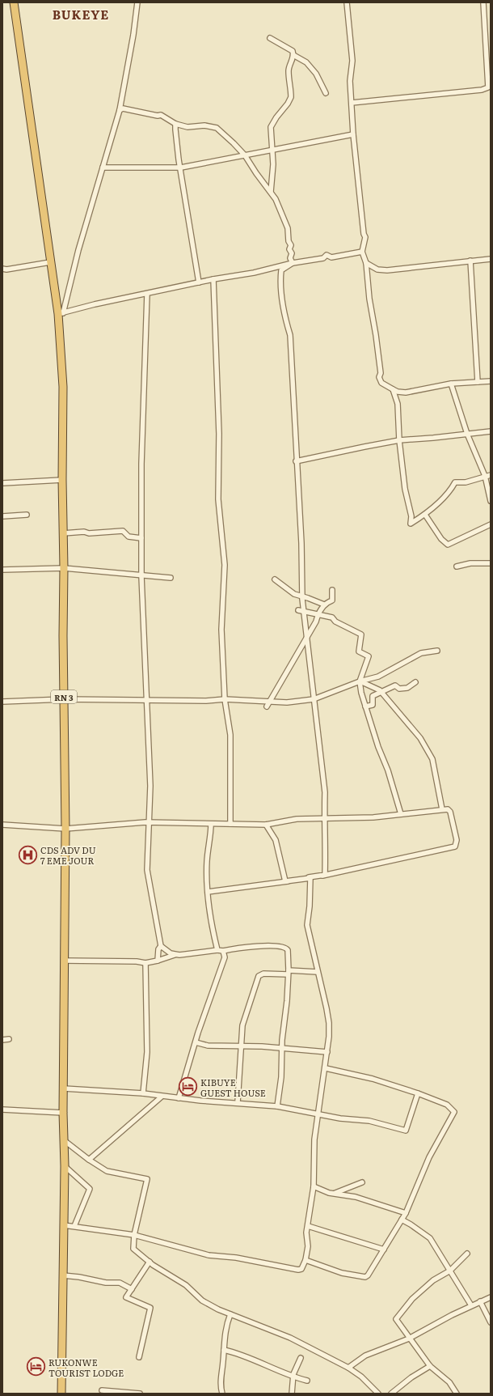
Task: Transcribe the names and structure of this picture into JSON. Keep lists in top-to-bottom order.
{
  "streets": {
    "highway": ["RN 3"]
  },
  "districts": ["BUKEYE"],
  "places": {
    "hospital": ["CDS ADV DU 7 EME JOUR"],
    "hotel": ["KIBUYE GUEST HOUSE", "RUKONWE TOURIST LODGE"]
  }
}
